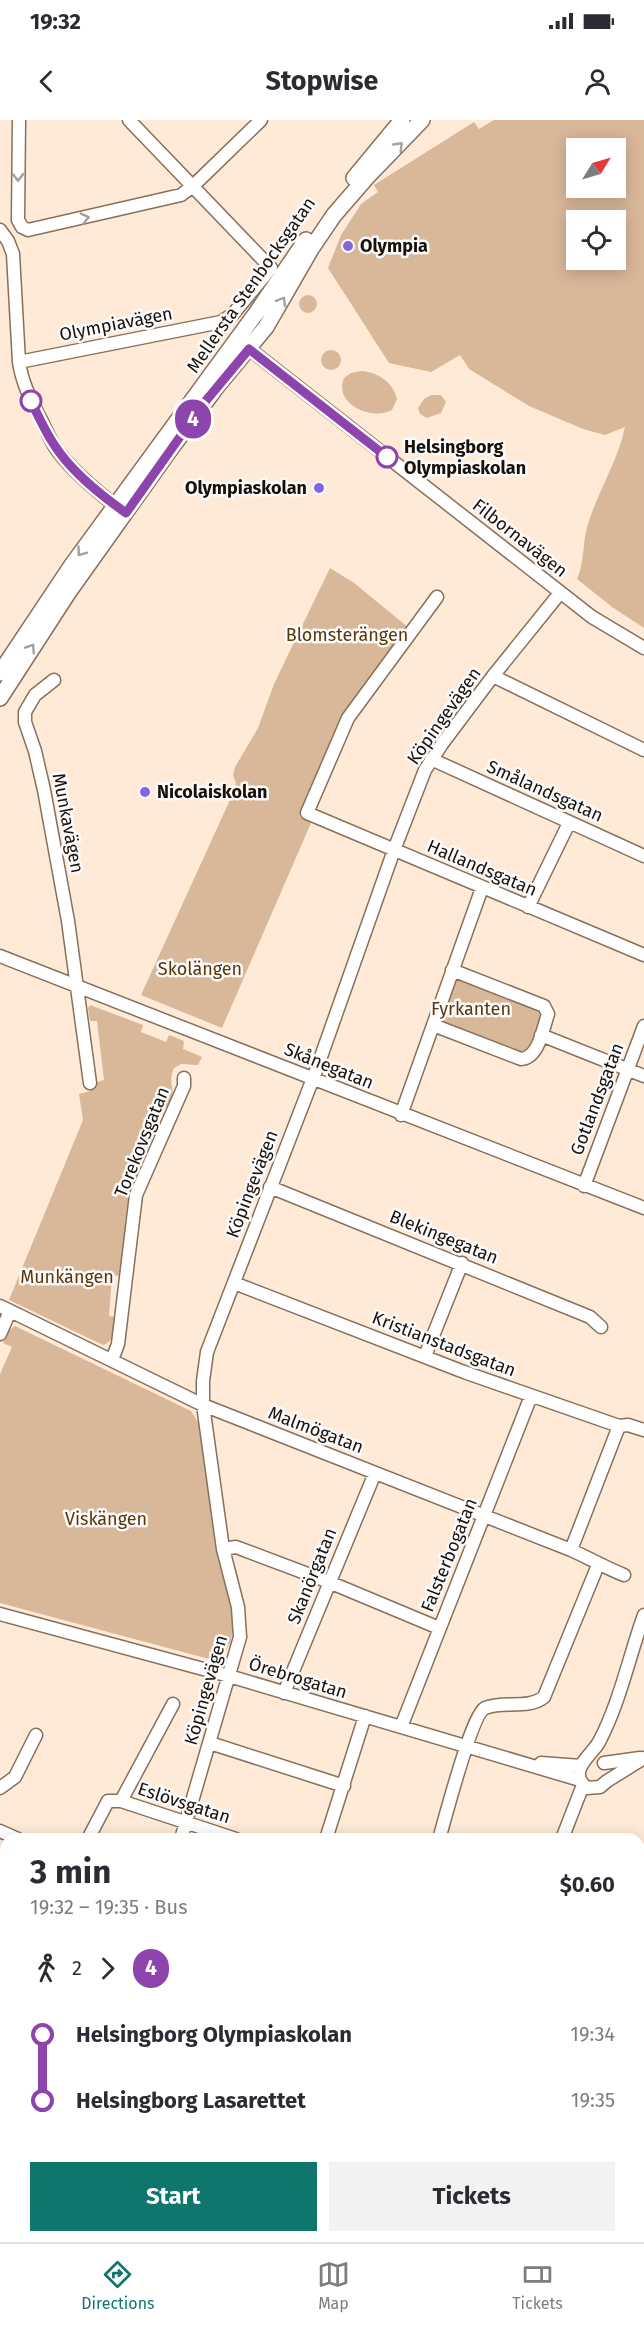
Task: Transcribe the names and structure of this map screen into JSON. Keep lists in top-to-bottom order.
{
  "streets": {
    "main road": ["Mellersta Stenbocksgatan"],
    "street": [
      "Olympiavägen",
      "Filbornavägen",
      "Köpingevägen",
      "Smålandsgatan",
      "Munkavägen",
      "Hallandsgatan",
      "Skånegatan",
      "Gotlandsgatan",
      "Torekovsgatan",
      "Blekingegatan",
      "Kristianstadsgatan",
      "Malmögatan",
      "Falsterbogatan",
      "Skanörgatan",
      "Örebrogatan",
      "Eslövsgatan"
    ]
  },
  "crossings": [
    ["Mellersta Stenbocksgatan", "Filbornavägen"],
    ["Filbornavägen", "Köpingevägen"],
    ["Köpingevägen", "Smålandsgatan"],
    ["Köpingevägen", "Hallandsgatan"],
    ["Köpingevägen", "Skånegatan"],
    ["Köpingevägen", "Blekingegatan"],
    ["Köpingevägen", "Kristianstadsgatan"],
    ["Köpingevägen", "Malmögatan"],
    ["Köpingevägen", "Örebrogatan"],
    ["Köpingevägen", "Eslövsgatan"],
    ["Munkavägen", "Skånegatan"],
    ["Skånegatan", "Gotlandsgatan"],
    ["Torekovsgatan", "Malmögatan"],
    ["Kristianstadsgatan", "Falsterbogatan"],
    ["Malmögatan", "Falsterbogatan"],
    ["Malmögatan", "Skanörgatan"],
    ["Falsterbogatan", "Örebrogatan"],
    ["Skanörgatan", "Örebrogatan"]
  ],
  "parks": [
    "Blomsterängen",
    "Skolängen",
    "Fyrkanten",
    "Munkängen",
    "Viskängen"
  ],
  "places": [
    "Olympia",
    "Helsingborg Olympiaskolan",
    "Olympiaskolan",
    "Nicolaiskolan"
  ],
  "lines": ["bus line 4"],
  "north": "top right",
  "page": {
    "status": "19:32",
    "header": "Stopwise",
    "on_map": "4",
    "heading": ["3 min", "19:32 – 19:35 · Bus", "$0.60"],
    "legs": ["2", "4"],
    "list": [
      {
        "name": "Helsingborg Olympiaskolan",
        "value": "19:34"
      },
      {
        "name": "Helsingborg Lasarettet",
        "value": "19:35"
      }
    ],
    "buttons": ["Start", "Tickets"],
    "tabs": ["Directions", "Map", "Tickets"]
  }
}
